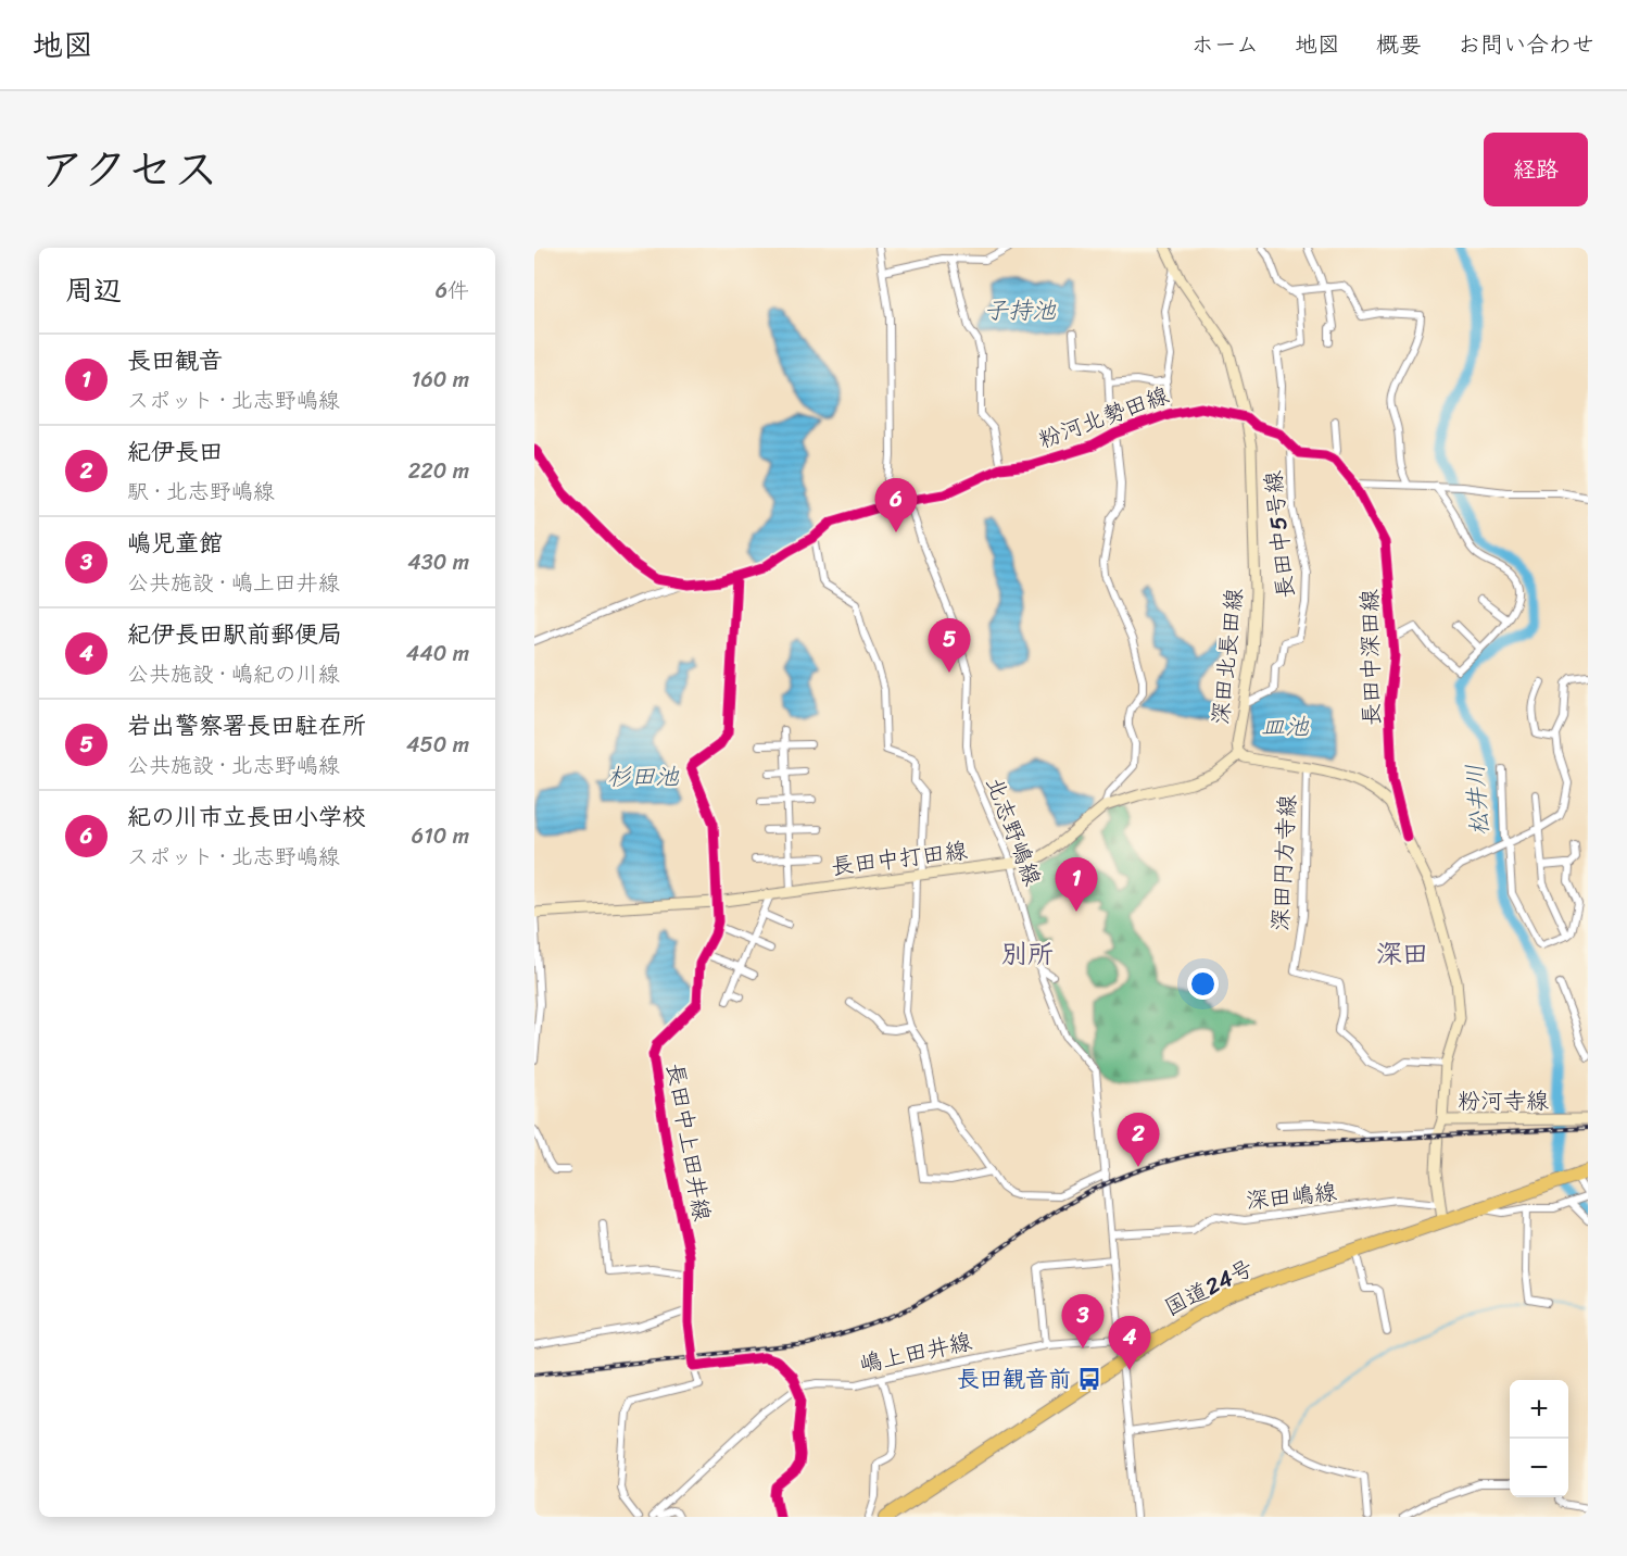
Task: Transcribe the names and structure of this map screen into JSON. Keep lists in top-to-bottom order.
{
  "streets": {
    "highway": ["国道24号"],
    "street": [
      "粉河北勢田線",
      "長田中5号線",
      "深田北長田線",
      "長田中深田線",
      "北志野嶋線",
      "長田中打田線",
      "深田円方寺線",
      "粉河寺線",
      "長田中上田井線",
      "深田嶋線",
      "嶋上田井線"
    ]
  },
  "crossings": [
    ["粉河北勢田線", "長田中5号線"],
    ["粉河北勢田線", "深田北長田線"],
    ["粉河北勢田線", "北志野嶋線"],
    ["粉河北勢田線", "長田中上田井線"],
    ["長田中5号線", "深田北長田線"],
    ["深田北長田線", "長田中深田線"],
    ["深田北長田線", "長田中打田線"],
    ["深田北長田線", "深田円方寺線"],
    ["深田北長田線", "粉河寺線"],
    ["北志野嶋線", "長田中打田線"],
    ["北志野嶋線", "深田嶋線"],
    ["北志野嶋線", "国道24号"],
    ["北志野嶋線", "嶋上田井線"],
    ["長田中打田線", "長田中上田井線"],
    ["粉河寺線", "深田嶋線"],
    ["粉河寺線", "国道24号"]
  ],
  "districts": ["別所", "深田"],
  "water": [
    "子持池",
    "皿池",
    "杉田池",
    "松井川"
  ],
  "places": {
    "bus stop": ["長田観音前"]
  },
  "page": {
    "header": "地図",
    "nav": [
      "ホーム",
      "地図",
      "概要",
      "お問い合わせ"
    ],
    "title": "アクセス",
    "buttons": "経路",
    "heading": ["周辺", "6件"],
    "list": [
      {
        "mark": "1",
        "name": "長田観音",
        "note": "スポット · 北志野嶋線",
        "value": "160 m"
      },
      {
        "mark": "2",
        "name": "紀伊長田",
        "note": "駅 · 北志野嶋線",
        "value": "220 m"
      },
      {
        "mark": "3",
        "name": "嶋児童館",
        "note": "公共施設 · 嶋上田井線",
        "value": "430 m"
      },
      {
        "mark": "4",
        "name": "紀伊長田駅前郵便局",
        "note": "公共施設 · 嶋紀の川線",
        "value": "440 m"
      },
      {
        "mark": "5",
        "name": "岩出警察署長田駐在所",
        "note": "公共施設 · 北志野嶋線",
        "value": "450 m"
      },
      {
        "mark": "6",
        "name": "紀の川市立長田小学校",
        "note": "スポット · 北志野嶋線",
        "value": "610 m"
      }
    ],
    "pins": [
      "6",
      "5",
      "1",
      "2",
      "3",
      "4"
    ],
    "map_buttons": ["+", "−"]
  }
}
